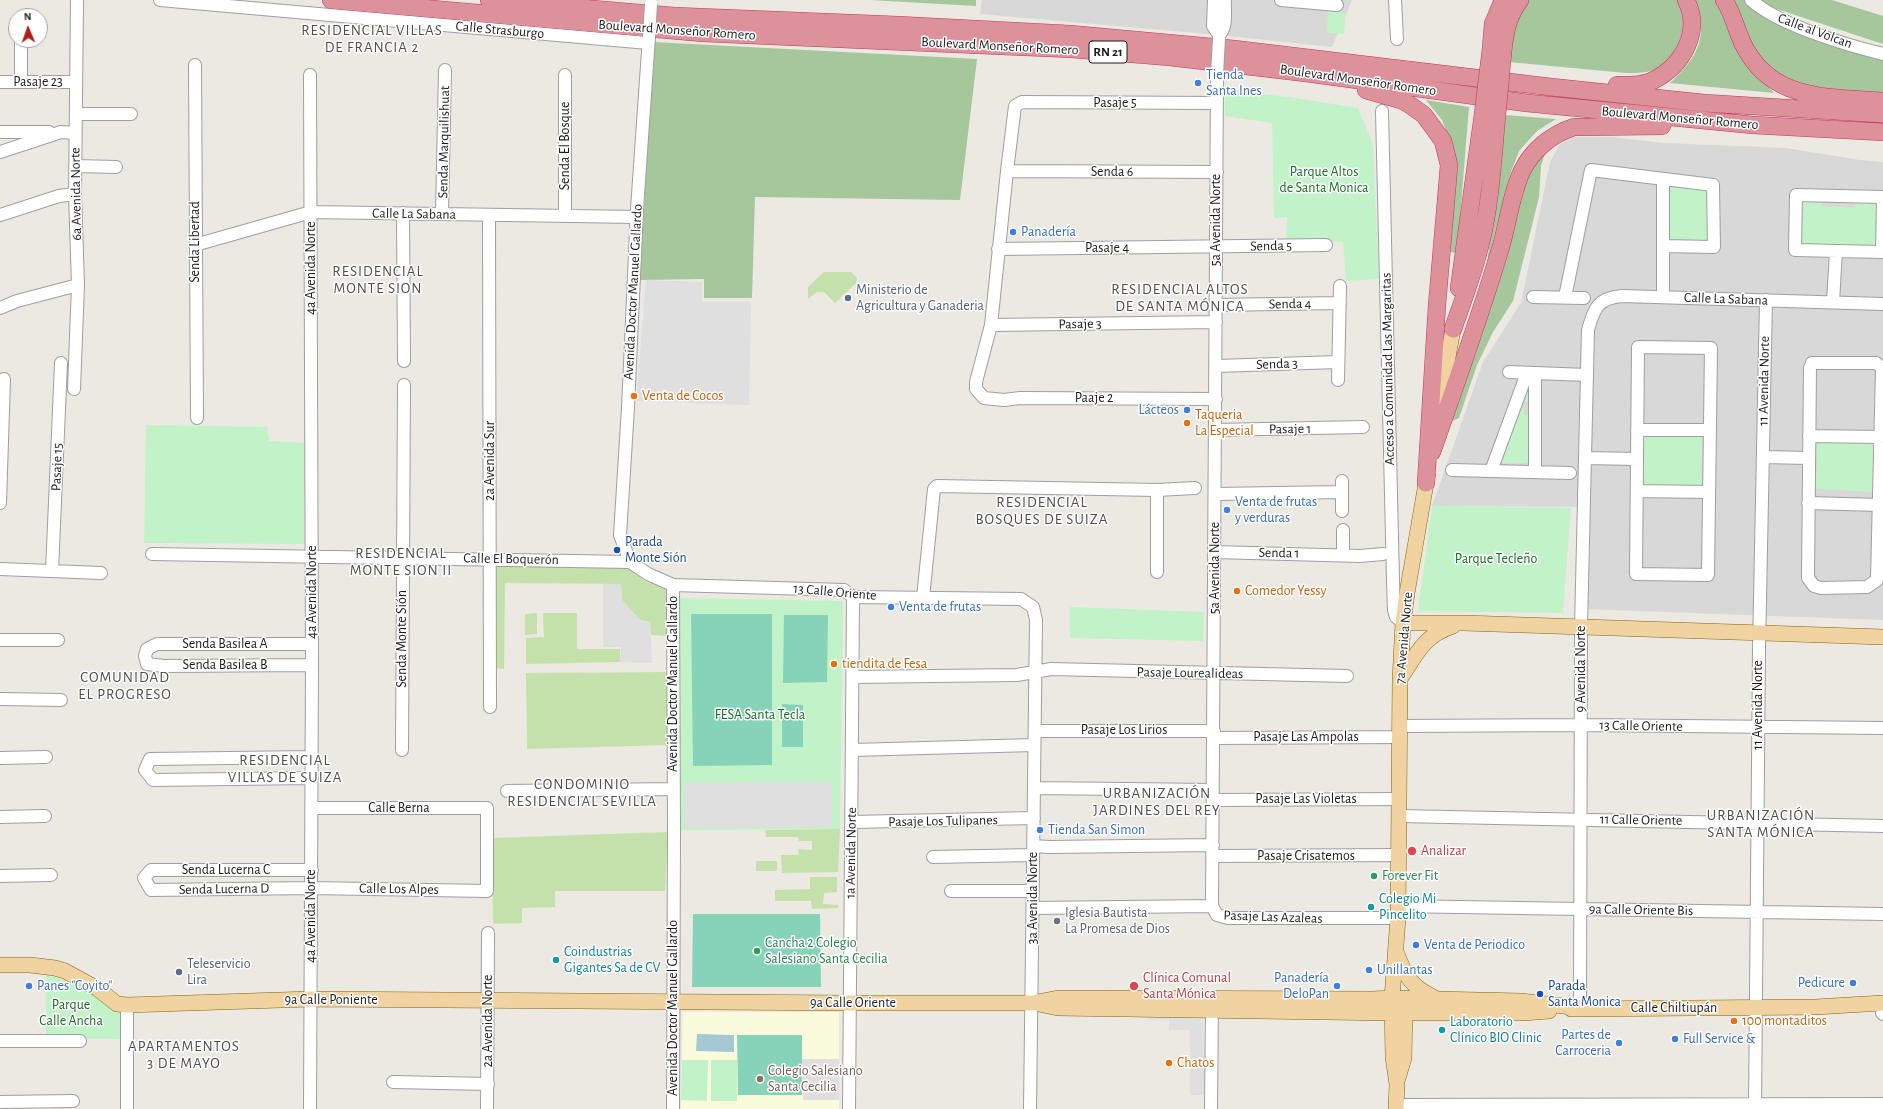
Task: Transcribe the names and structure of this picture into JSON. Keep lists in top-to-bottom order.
{
  "streets": {
    "highway": ["Boulevard Monseñor Romero", "RN 21"],
    "main road": [
      "7a Avenida Norte",
      "9a Calle Poniente",
      "9a Calle Oriente",
      "Calle Chiltiupán"
    ],
    "street": [
      "Calle Strasburgo",
      "Calle al Volcan",
      "Pasaje 23",
      "Pasaje 5",
      "Senda Marquilishuat",
      "Senda El Bosque",
      "Senda 6",
      "6a Avenida Norte",
      "Calle La Sabana",
      "5a Avenida Norte",
      "Senda Libertad",
      "Senda 5",
      "Pasaje 4",
      "4a Avenida Norte",
      "Avenida Doctor Manuel Gallardo",
      "Senda 4",
      "Pasaje 3",
      "Senda 3",
      "Acceso a Comunidad Las Margaritas",
      "11 Avenida Norte",
      "Paaje 2",
      "Pasaje 1",
      "2a Avenida Sur",
      "Pasaje 15",
      "Senda 1",
      "Calle El Boquerón",
      "13 Calle Oriente",
      "Senda Monte Sión",
      "Senda Basilea A",
      "Senda Basilea B",
      "9 Avenida Norte",
      "Pasaje Lourealideas",
      "Pasaje Los Lirios",
      "Pasaje Las Ampolas",
      "Pasaje Las Violetas",
      "Calle Berna",
      "11 Calle Oriente",
      "Pasaje Los Tulipanes",
      "1a Avenida Norte",
      "Pasaje Crisatemos",
      "Senda Lucerna C",
      "Senda Lucerna D",
      "Calle Los Alpes",
      "3a Avenida Norte",
      "9a Calle Oriente Bis",
      "Pasaje Las Azaleas",
      "2a Avenida Norte"
    ]
  },
  "crossings": [
    ["Calle Strasburgo", "Avenida Doctor Manuel Gallardo"],
    ["Pasaje 23", "6a Avenida Norte"],
    ["Pasaje 5", "Senda 6"],
    ["Pasaje 5", "5a Avenida Norte"],
    ["Senda Marquilishuat", "Calle La Sabana"],
    ["Senda El Bosque", "Calle La Sabana"],
    ["Senda 6", "5a Avenida Norte"],
    ["Calle La Sabana", "Senda Libertad"],
    ["Calle La Sabana", "4a Avenida Norte"],
    ["Calle La Sabana", "Avenida Doctor Manuel Gallardo"],
    ["Calle La Sabana", "11 Avenida Norte"],
    ["Calle La Sabana", "2a Avenida Sur"],
    ["Calle La Sabana", "9 Avenida Norte"],
    ["5a Avenida Norte", "Senda 5"],
    ["5a Avenida Norte", "Pasaje 4"],
    ["5a Avenida Norte", "Senda 4"],
    ["5a Avenida Norte", "Pasaje 3"],
    ["5a Avenida Norte", "Senda 3"],
    ["5a Avenida Norte", "Paaje 2"],
    ["5a Avenida Norte", "Pasaje 1"],
    ["5a Avenida Norte", "Senda 1"],
    ["5a Avenida Norte", "Pasaje Lourealideas"],
    ["5a Avenida Norte", "Pasaje Los Lirios"],
    ["5a Avenida Norte", "Pasaje Las Ampolas"],
    ["5a Avenida Norte", "Pasaje Las Violetas"],
    ["5a Avenida Norte", "Pasaje Crisatemos"],
    ["5a Avenida Norte", "Pasaje Las Azaleas"],
    ["Senda 5", "Pasaje 4"],
    ["4a Avenida Norte", "Calle El Boquerón"],
    ["4a Avenida Norte", "Senda Basilea A"],
    ["4a Avenida Norte", "Senda Basilea B"],
    ["4a Avenida Norte", "Calle Berna"],
    ["4a Avenida Norte", "Senda Lucerna C"],
    ["4a Avenida Norte", "Senda Lucerna D"],
    ["4a Avenida Norte", "Calle Los Alpes"],
    ["4a Avenida Norte", "9a Calle Poniente"],
    ["Avenida Doctor Manuel Gallardo", "Calle El Boquerón"],
    ["Avenida Doctor Manuel Gallardo", "13 Calle Oriente"],
    ["Avenida Doctor Manuel Gallardo", "9a Calle Poniente"],
    ["Avenida Doctor Manuel Gallardo", "9a Calle Oriente"],
    ["Pasaje 3", "Paaje 2"],
    ["Acceso a Comunidad Las Margaritas", "7a Avenida Norte"],
    ["11 Avenida Norte", "13 Calle Oriente"],
    ["11 Avenida Norte", "11 Calle Oriente"],
    ["11 Avenida Norte", "9a Calle Oriente Bis"],
    ["11 Avenida Norte", "Calle Chiltiupán"],
    ["2a Avenida Sur", "Calle El Boquerón"],
    ["Calle El Boquerón", "Senda Monte Sión"],
    ["13 Calle Oriente", "7a Avenida Norte"],
    ["13 Calle Oriente", "9 Avenida Norte"],
    ["13 Calle Oriente", "Pasaje Las Ampolas"],
    ["13 Calle Oriente", "1a Avenida Norte"],
    ["13 Calle Oriente", "3a Avenida Norte"],
    ["7a Avenida Norte", "Pasaje Las Ampolas"],
    ["7a Avenida Norte", "Pasaje Las Violetas"],
    ["7a Avenida Norte", "11 Calle Oriente"],
    ["7a Avenida Norte", "Pasaje Crisatemos"],
    ["7a Avenida Norte", "9a Calle Oriente Bis"],
    ["7a Avenida Norte", "Pasaje Las Azaleas"],
    ["7a Avenida Norte", "9a Calle Oriente"],
    ["7a Avenida Norte", "Calle Chiltiupán"],
    ["Senda Basilea A", "Senda Basilea B"],
    ["9 Avenida Norte", "11 Calle Oriente"],
    ["9 Avenida Norte", "9a Calle Oriente Bis"],
    ["9 Avenida Norte", "Calle Chiltiupán"],
    ["Pasaje Lourealideas", "1a Avenida Norte"],
    ["Pasaje Lourealideas", "3a Avenida Norte"],
    ["Pasaje Los Lirios", "Pasaje Las Ampolas"],
    ["Pasaje Los Lirios", "3a Avenida Norte"],
    ["Pasaje Las Violetas", "3a Avenida Norte"],
    ["Calle Berna", "Calle Los Alpes"],
    ["Pasaje Los Tulipanes", "1a Avenida Norte"],
    ["Pasaje Los Tulipanes", "3a Avenida Norte"],
    ["1a Avenida Norte", "9a Calle Oriente"],
    ["Pasaje Crisatemos", "3a Avenida Norte"],
    ["Senda Lucerna C", "Senda Lucerna D"],
    ["Senda Lucerna D", "Calle Los Alpes"],
    ["3a Avenida Norte", "Pasaje Las Azaleas"],
    ["3a Avenida Norte", "9a Calle Oriente"],
    ["9a Calle Oriente Bis", "Pasaje Las Azaleas"],
    ["9a Calle Poniente", "9a Calle Oriente"],
    ["9a Calle Poniente", "2a Avenida Norte"],
    ["9a Calle Oriente", "Calle Chiltiupán"]
  ],
  "districts": [
    "RESIDENCIAL VILLAS DE FRANCIA 2",
    "RESIDENCIAL MONTE SION",
    "RESIDENCIAL ALTOS DE SANTA MÓNICA",
    "RESIDENCIAL BOSQUES DE SUIZA",
    "RESIDENCIAL MONTE SION II",
    "COMUNIDAD EL PROGRESO",
    "RESIDENCIAL VILLAS DE SUIZA",
    "CONDOMINIO RESIDENCIAL SEVILLA",
    "URBANIZACIÓN JARDINES DEL REY",
    "URBANIZACIÓN SANTA MÓNICA",
    "APARTAMENTOS 3 DE MAYO"
  ],
  "parks": [
    "Parque Altos de Santa Monica",
    "Parque Tecleño",
    "FESA Santa Tecla",
    "Parque Calle Ancha"
  ],
  "places": [
    "Tienda Santa Ines",
    "Panadería",
    "Ministerio de Agricultura y Ganaderia",
    "Venta de Cocos",
    "Lácteos",
    "Taqueria La Especial",
    "Venta de frutas y verduras",
    "Parada Monte Sión",
    "Comedor Yessy",
    "Venta de frutas",
    "tiendita de Fesa",
    "Tienda San Simon",
    "Analizar",
    "Forever Fit",
    "Colegio Mi Pincelito",
    "Iglesia Bautista La Promesa de Dios",
    "Venta de Periodico",
    "Cancha 2 Colegio Salesiano Santa Cecilia",
    "Coindustrias Gigantes Sa de CV",
    "Unillantas",
    "Teleservicio Lira",
    "Pedicure",
    "Panes \"Coyito\"",
    "Clínica Comunal Santa Mónica",
    "Panadería DeloPan",
    "Parada Santa Monica",
    "100 montaditos",
    "Laboratorio Clínico BIO Clinic",
    "Full Service &",
    "Partes de Carroceria",
    "Chatos",
    "Colegio Salesiano Santa Cecilia"
  ],
  "north": "top"
}
